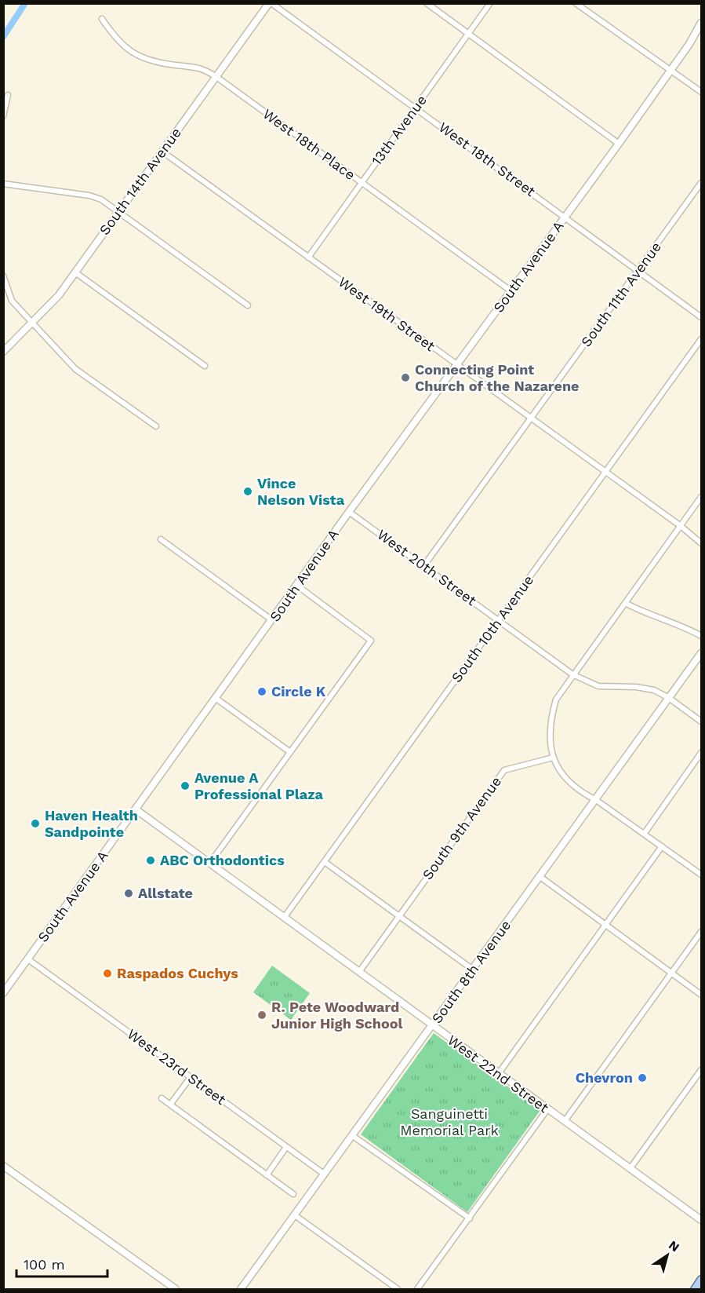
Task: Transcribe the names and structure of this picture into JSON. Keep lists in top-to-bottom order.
{
  "streets": {
    "street": [
      "13th Avenue",
      "West 18th Place",
      "West 18th Street",
      "South 14th Avenue",
      "South Avenue A",
      "South 11th Avenue",
      "West 19th Street",
      "West 20th Street",
      "South 10th Avenue",
      "South 9th Avenue",
      "South 8th Avenue",
      "West 23rd Street",
      "West 22nd Street"
    ]
  },
  "crossings": [
    ["13th Avenue", "West 18th Place"],
    ["13th Avenue", "West 18th Street"],
    ["13th Avenue", "West 19th Street"],
    ["West 18th Place", "South 14th Avenue"],
    ["West 18th Place", "South Avenue A"],
    ["West 18th Street", "South 14th Avenue"],
    ["West 18th Street", "South Avenue A"],
    ["West 18th Street", "South 11th Avenue"],
    ["South 14th Avenue", "West 19th Street"],
    ["South Avenue A", "West 19th Street"],
    ["South Avenue A", "West 20th Street"],
    ["South Avenue A", "West 23rd Street"],
    ["South Avenue A", "West 22nd Street"],
    ["South 11th Avenue", "West 19th Street"],
    ["South 11th Avenue", "West 20th Street"],
    ["West 19th Street", "South 10th Avenue"],
    ["West 20th Street", "South 10th Avenue"],
    ["West 20th Street", "South 8th Avenue"],
    ["South 10th Avenue", "West 22nd Street"],
    ["South 9th Avenue", "West 22nd Street"],
    ["South 8th Avenue", "West 23rd Street"],
    ["South 8th Avenue", "West 22nd Street"]
  ],
  "parks": ["Sanguinetti Memorial Park"],
  "places": [
    "Connecting Point Church of the Nazarene",
    "Vince Nelson Vista",
    "Circle K",
    "Avenue A Professional Plaza",
    "Haven Health Sandpointe",
    "ABC Orthodontics",
    "Allstate",
    "Raspados Cuchys",
    "R. Pete Woodward Junior High School",
    "Chevron"
  ],
  "scale_bar": "100 m",
  "north": "top right"
}
